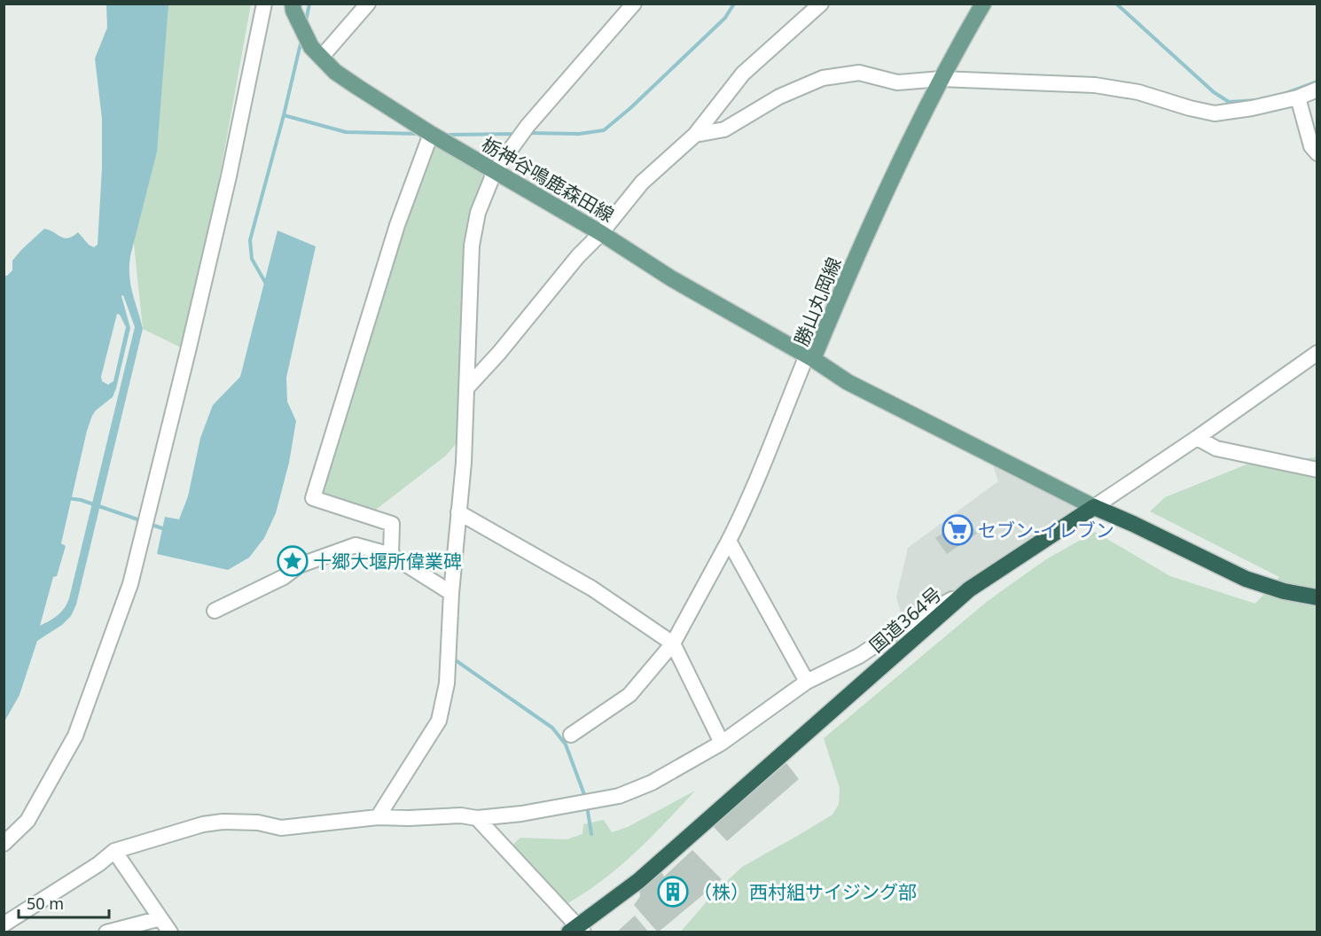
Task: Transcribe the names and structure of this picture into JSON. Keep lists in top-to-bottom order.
{
  "streets": {
    "highway": ["国道364号"],
    "main road": ["栃神谷鳴鹿森田線", "勝山丸岡線"]
  },
  "crossings": [
    ["栃神谷鳴鹿森田線", "勝山丸岡線"],
    ["勝山丸岡線", "国道364号"]
  ],
  "places": {
    "supermarket": ["セブン-イレブン"],
    "place": ["十郷大堰所偉業碑"],
    "building": ["（株）西村組サイジング部"]
  },
  "scale_bar": "50 m"
}
